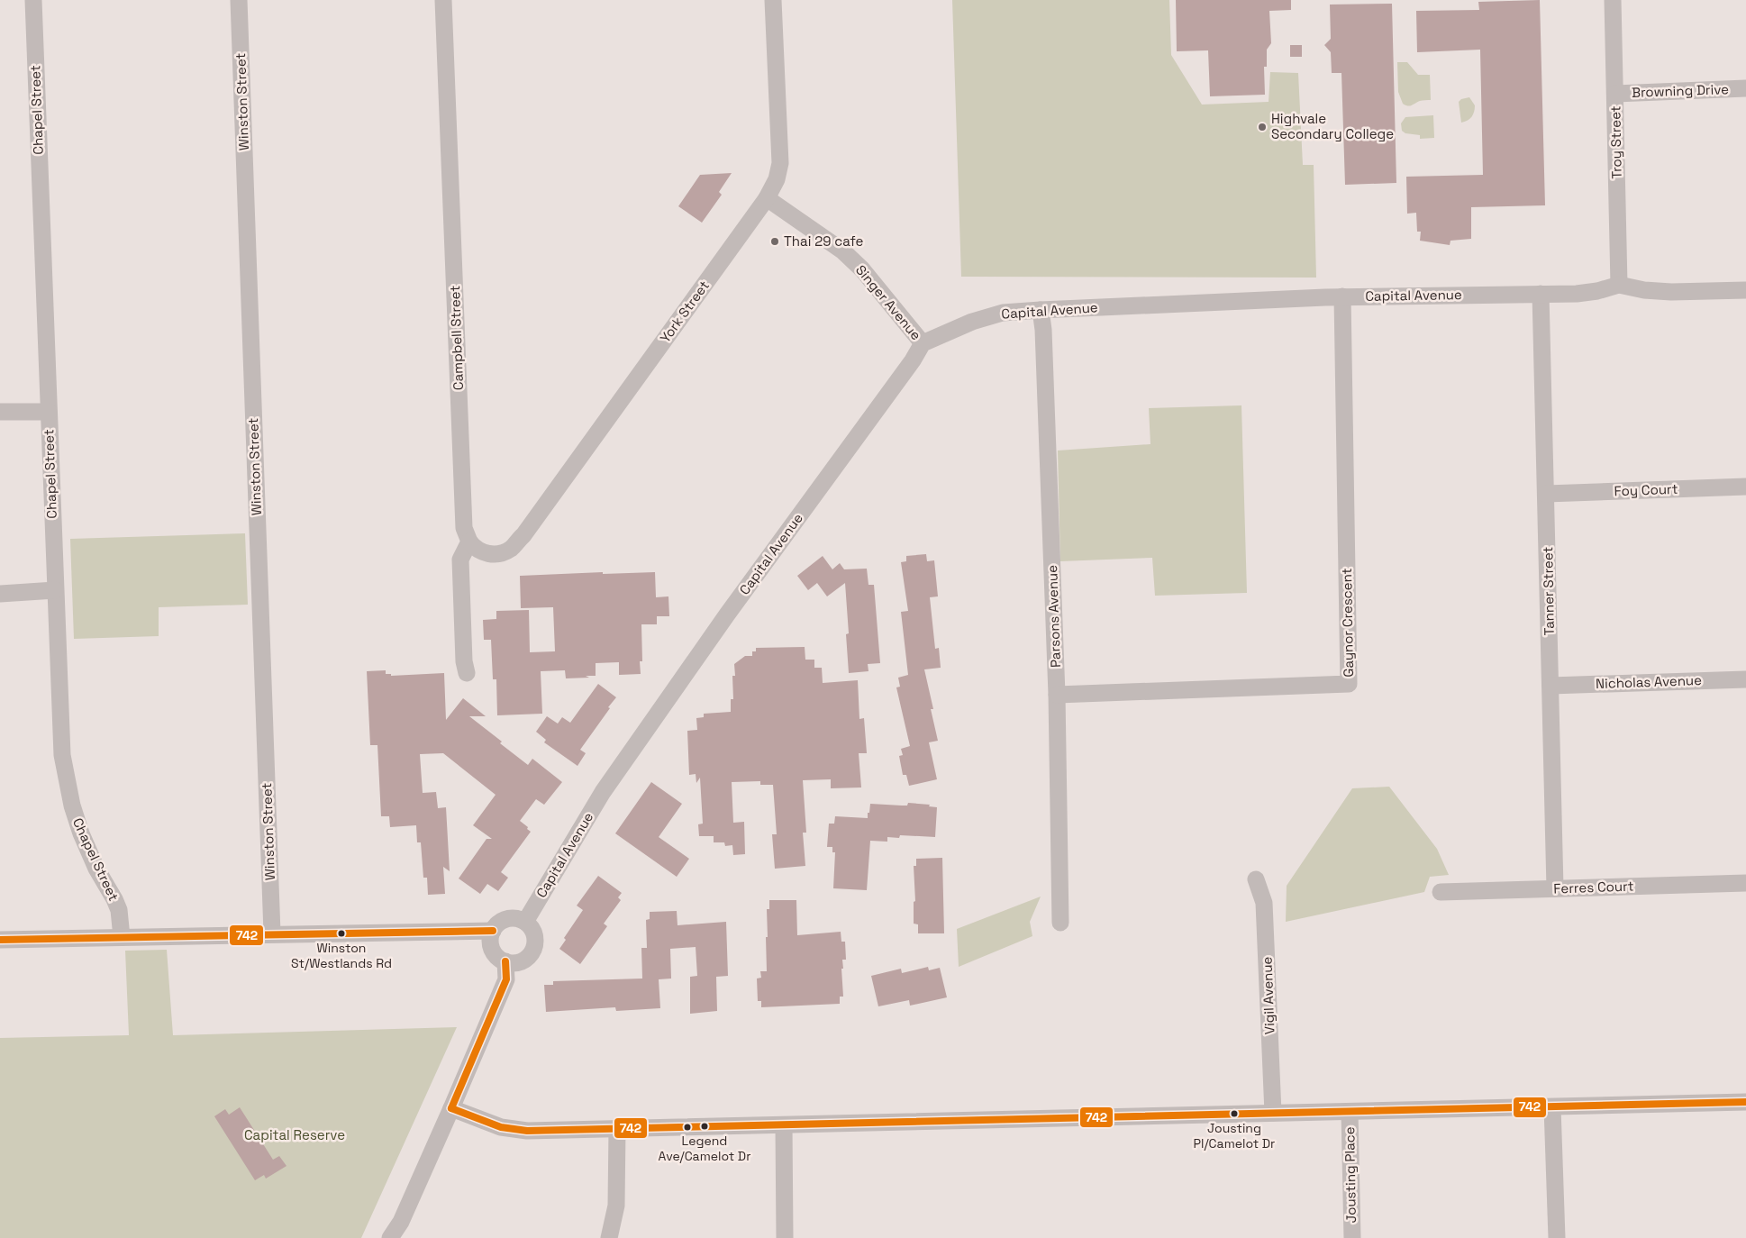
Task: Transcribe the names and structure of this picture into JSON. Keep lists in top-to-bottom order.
{
  "streets": {
    "street": [
      "Browning Drive",
      "Winston Street",
      "Chapel Street",
      "Troy Street",
      "Capital Avenue",
      "Singer Avenue",
      "York Street",
      "Campbell Street",
      "Foy Court",
      "Tanner Street",
      "Parsons Avenue",
      "Gaynor Crescent",
      "Nicholas Avenue",
      "Ferres Court",
      "Vigil Avenue",
      "Jousting Place"
    ]
  },
  "crossings": [
    ["Browning Drive", "Troy Street"],
    ["Troy Street", "Capital Avenue"],
    ["Capital Avenue", "Singer Avenue"],
    ["Capital Avenue", "Tanner Street"],
    ["Capital Avenue", "Parsons Avenue"],
    ["Capital Avenue", "Gaynor Crescent"],
    ["Singer Avenue", "York Street"],
    ["York Street", "Campbell Street"],
    ["Foy Court", "Tanner Street"],
    ["Tanner Street", "Nicholas Avenue"],
    ["Tanner Street", "Ferres Court"],
    ["Parsons Avenue", "Gaynor Crescent"]
  ],
  "parks": ["Capital Reserve"],
  "places": [
    "Highvale Secondary College",
    "Thai 29 cafe",
    "Winston St/Westlands Rd",
    "Jousting Pl/Camelot Dr",
    "Legend Ave/Camelot Dr"
  ],
  "lines": ["transit line 742"]
}
